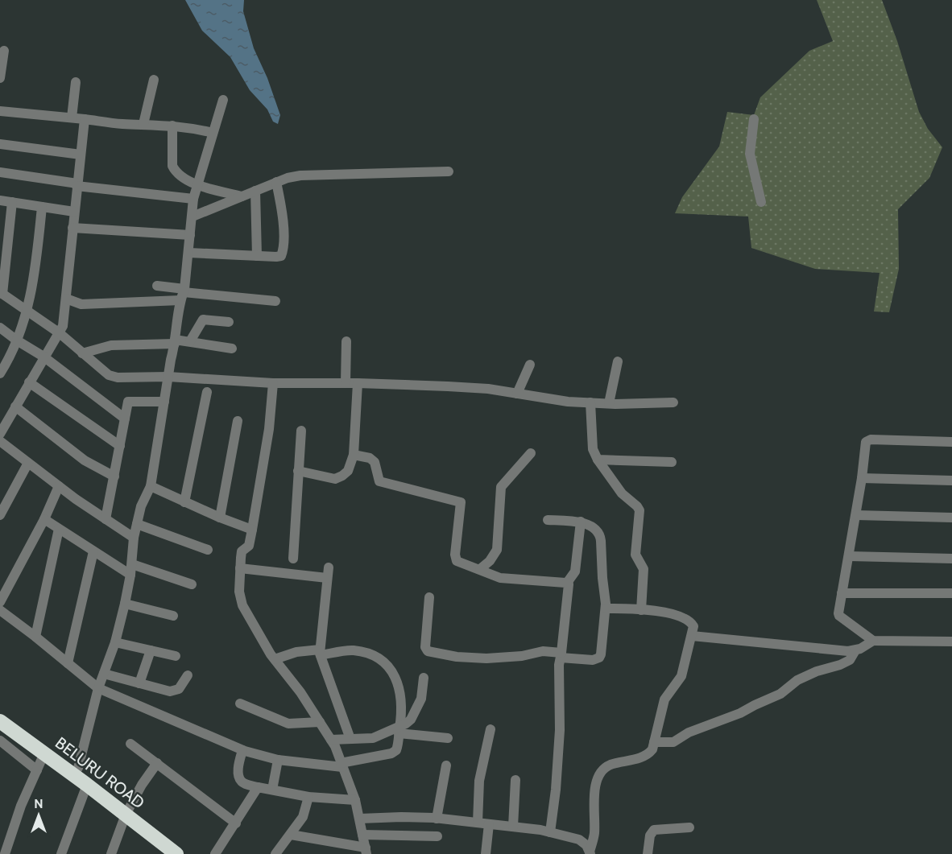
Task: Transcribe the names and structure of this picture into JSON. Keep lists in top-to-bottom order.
{
  "streets": {
    "highway": ["BELURU ROAD"]
  },
  "north": "top"
}
